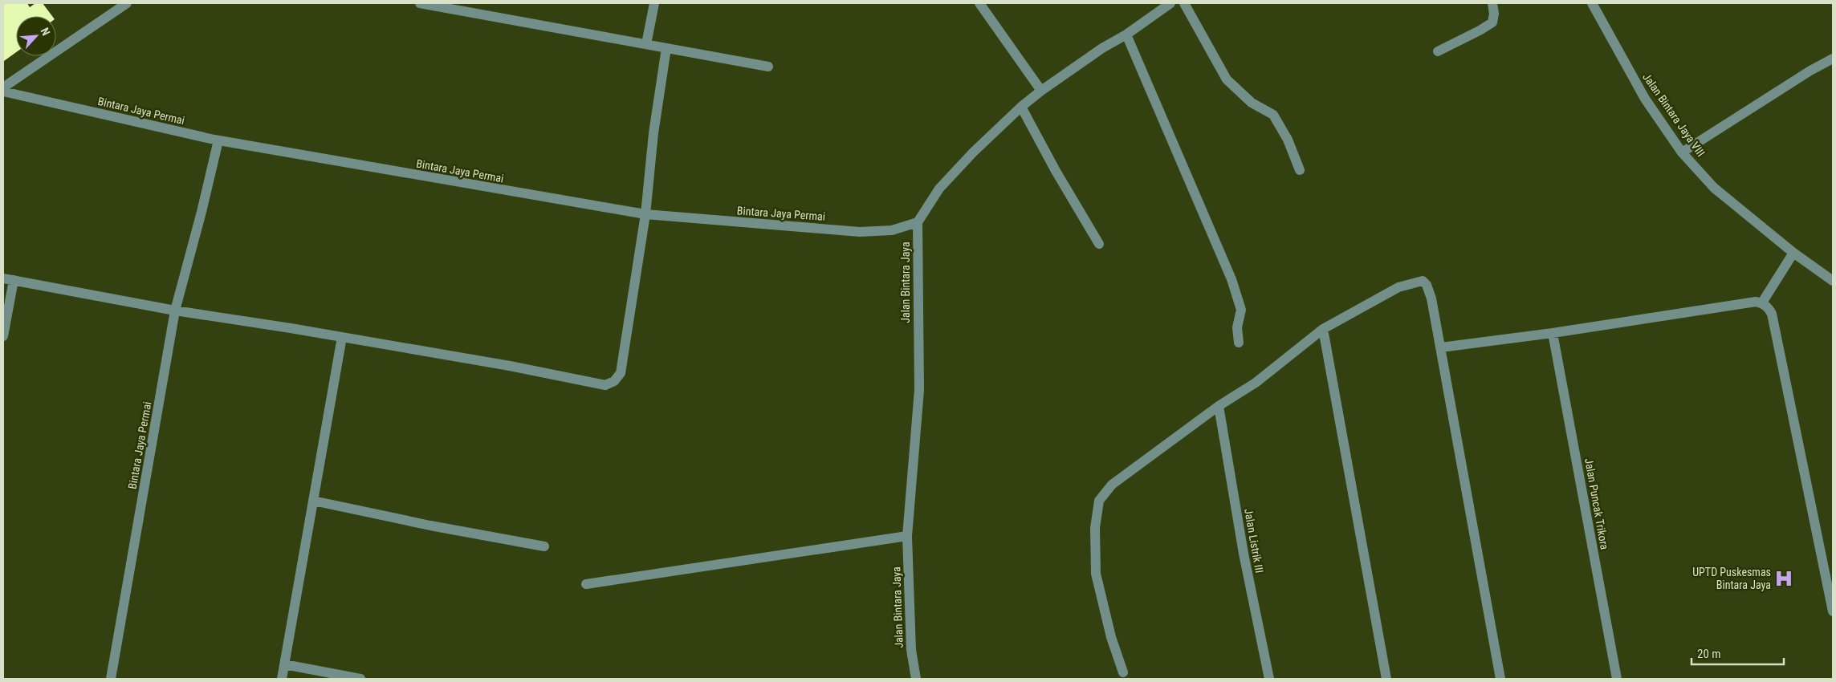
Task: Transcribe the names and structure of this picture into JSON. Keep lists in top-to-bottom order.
{
  "streets": {
    "street": [
      "Bintara Jaya Permai",
      "Jalan Bintara Jaya VIII",
      "Jalan Bintara Jaya",
      "Jalan Puncak Trikora",
      "Jalan Listrik III"
    ]
  },
  "crossings": [
    ["Bintara Jaya Permai", "Jalan Bintara Jaya"]
  ],
  "places": {
    "hospital": ["UPTD Puskesmas Bintara Jaya"]
  },
  "scale_bar": "20 m",
  "north": "top right"
}
